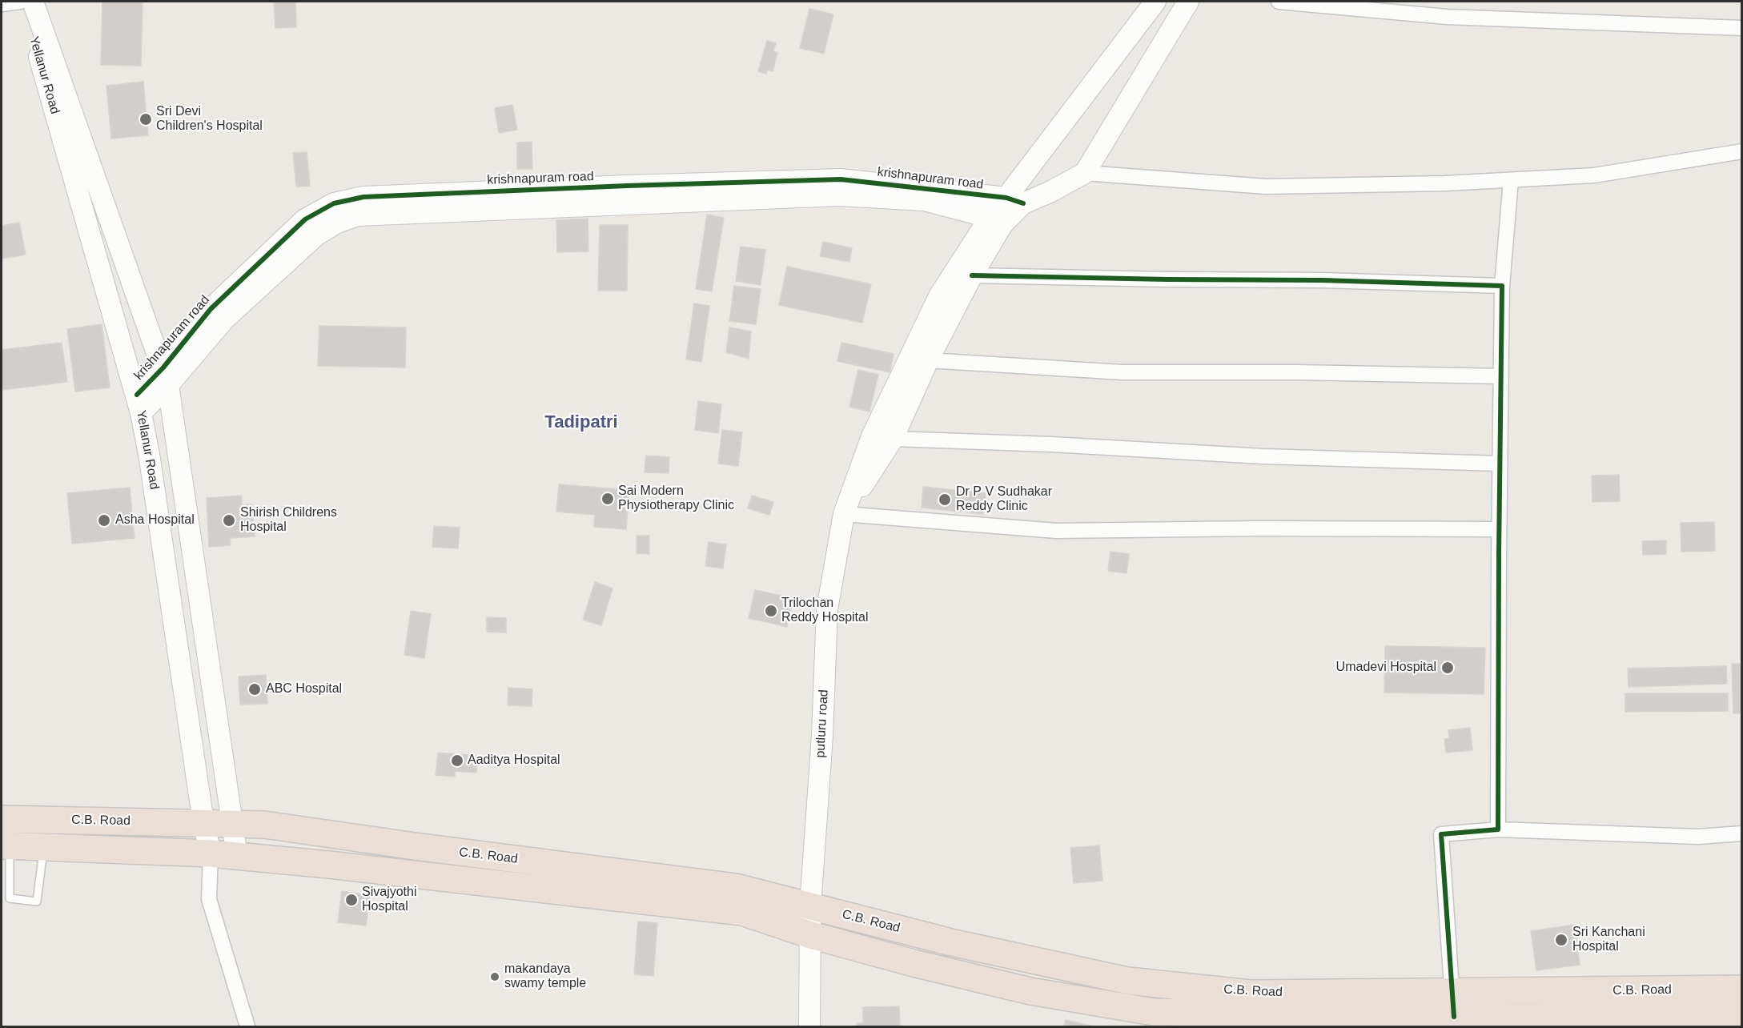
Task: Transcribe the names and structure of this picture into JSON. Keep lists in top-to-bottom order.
{
  "streets": {
    "highway": ["C.B. Road"],
    "main road": ["Yellanur Road", "krishnapuram road", "putluru road"]
  },
  "crossings": [
    ["Yellanur Road", "krishnapuram road"],
    ["Yellanur Road", "C.B. Road"],
    ["putluru road", "C.B. Road"]
  ],
  "districts": ["Tadipatri"],
  "places": [
    "Sri Devi Children's Hospital",
    "Sai Modern Physiotherapy Clinic",
    "Dr P V Sudhakar Reddy Clinic",
    "Asha Hospital",
    "Shirish Childrens Hospital",
    "Trilochan Reddy Hospital",
    "Umadevi Hospital",
    "ABC Hospital",
    "Aaditya Hospital",
    "Sivajyothi Hospital",
    "Sri Kanchani Hospital",
    "makandaya swamy temple"
  ]
}
